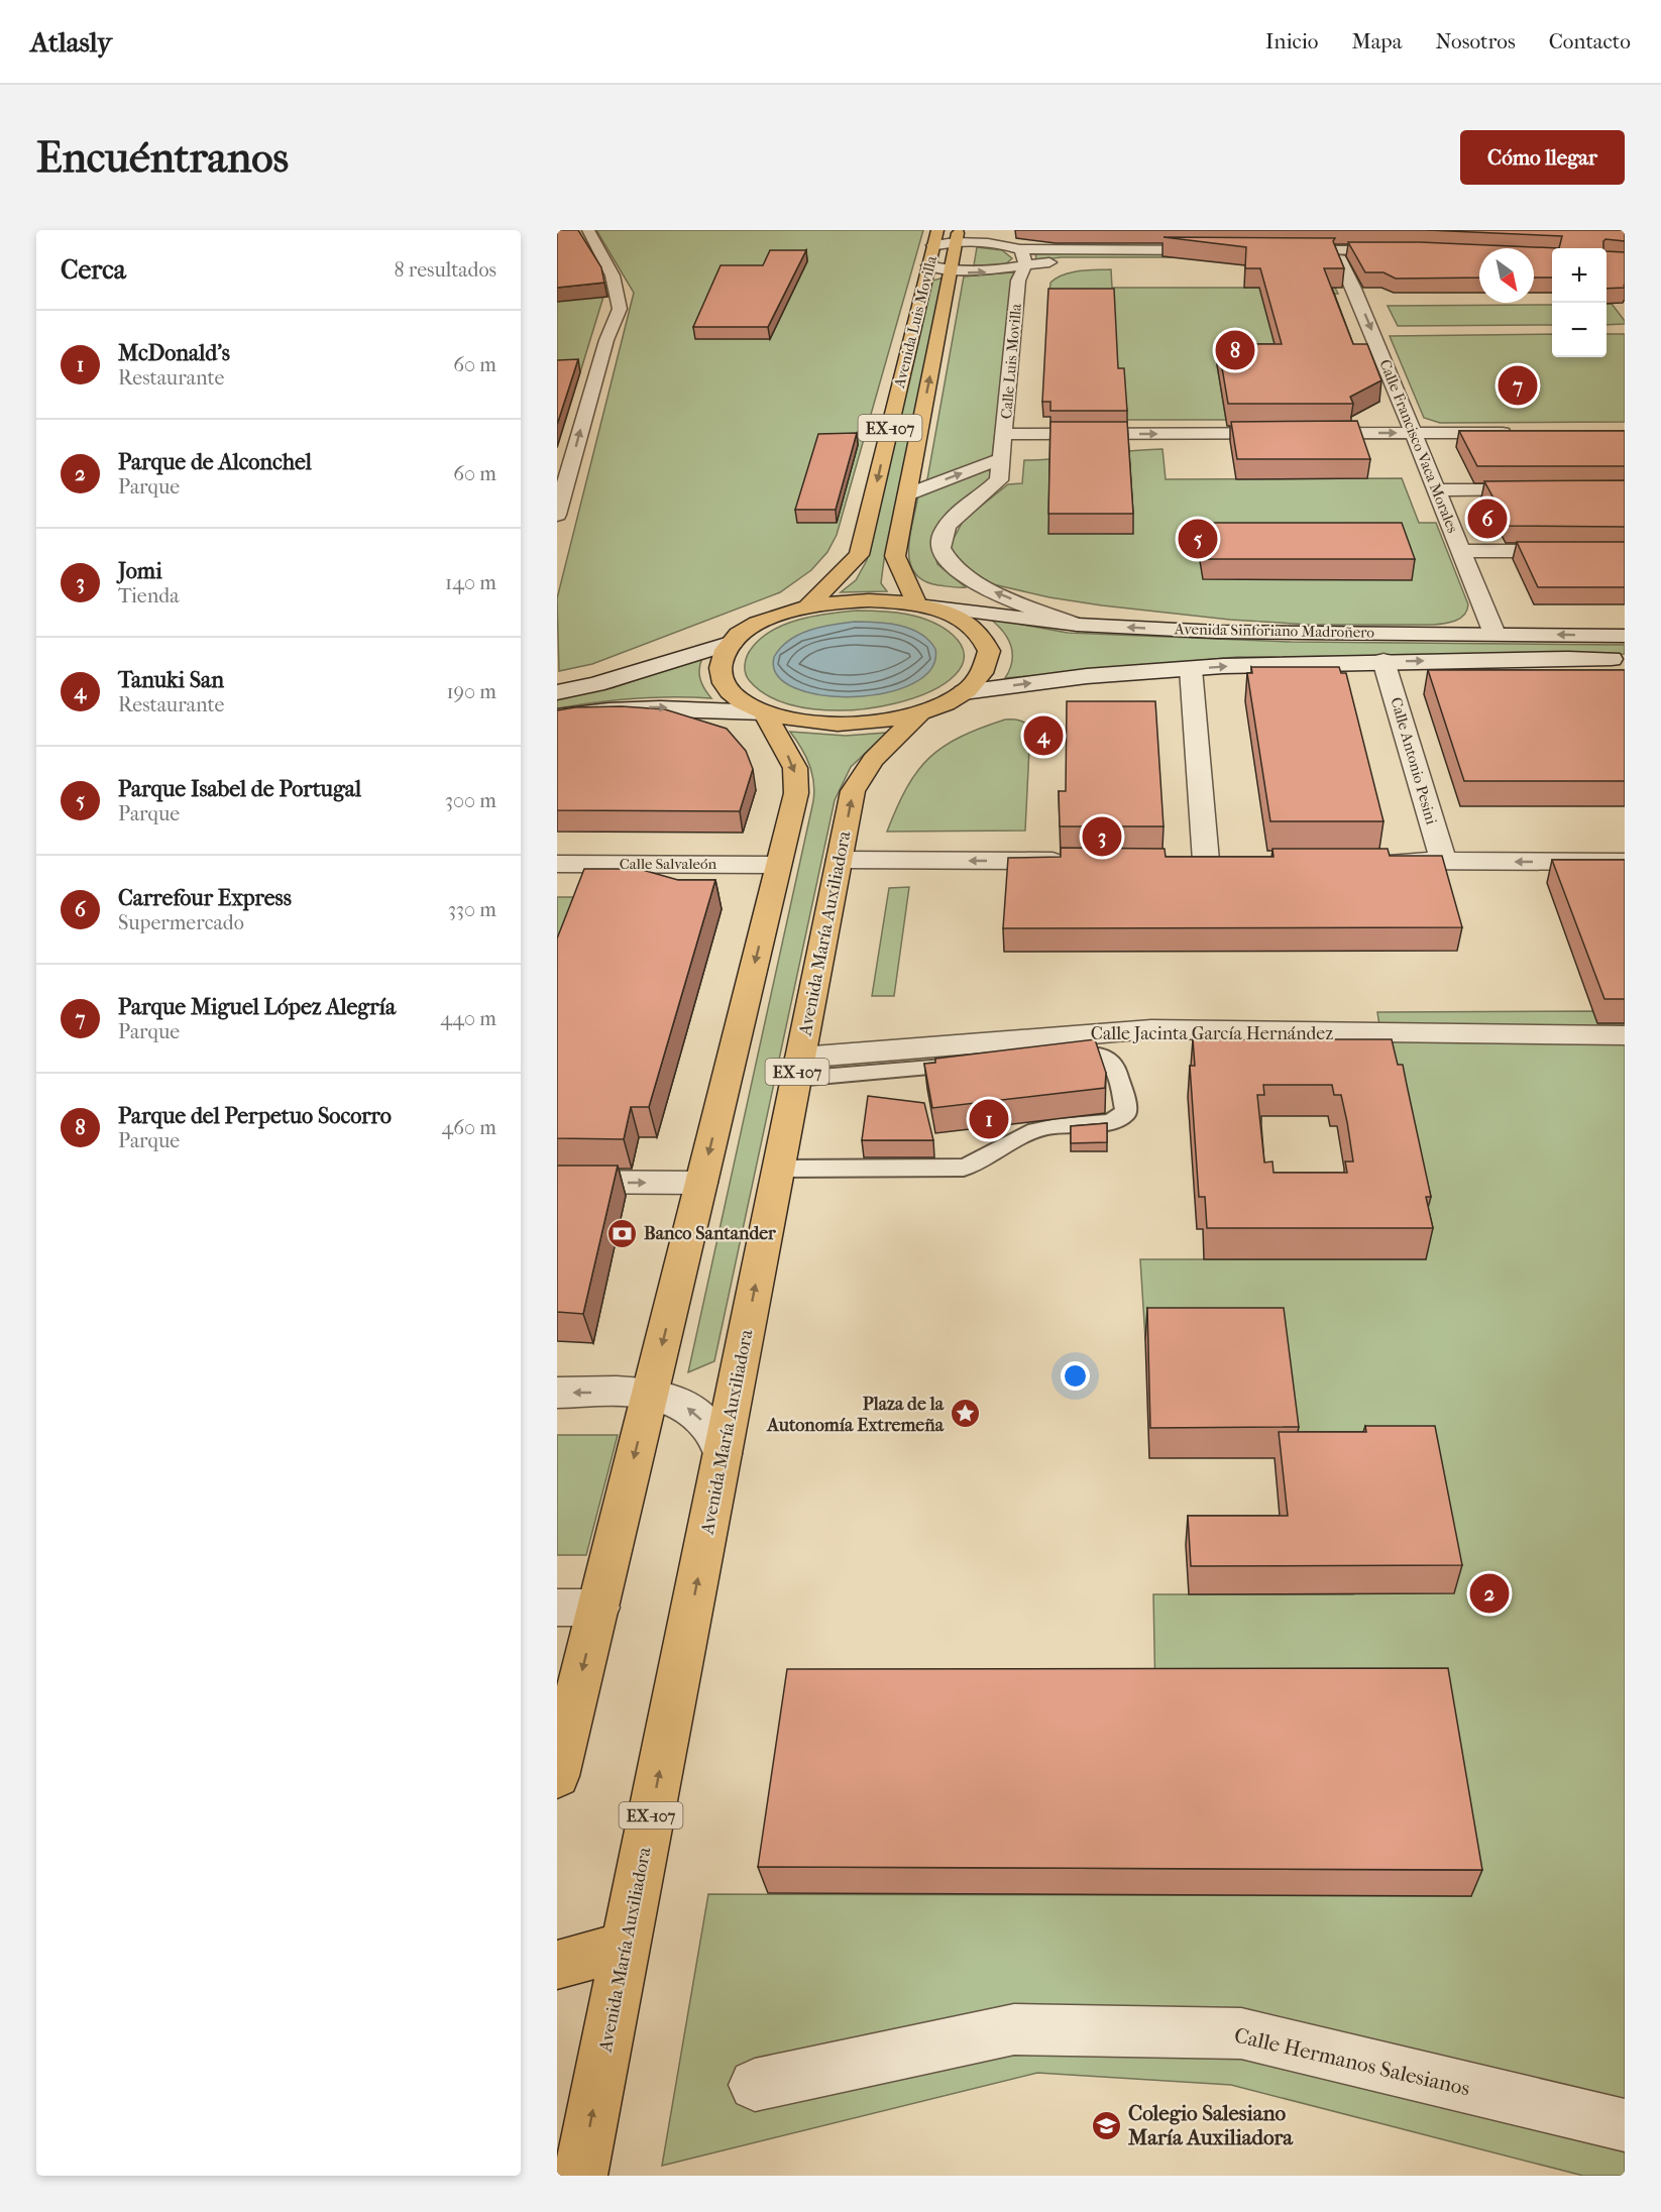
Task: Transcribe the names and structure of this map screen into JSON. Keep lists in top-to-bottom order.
{
  "streets": {
    "main road": ["Avenida Luis Movilla", "EX-107", "Avenida María Auxiliadora"],
    "street": [
      "Calle Luis Movilla",
      "Calle Francisco Vaca Morales",
      "Avenida Sinforiano Madroñero",
      "Calle Antonio Pesini",
      "Calle Salvaleón",
      "Calle Jacinta García Hernández",
      "Calle Hermanos Salesianos"
    ]
  },
  "crossings": [
    ["Avenida Luis Movilla", "EX-107"],
    ["Avenida Luis Movilla", "Avenida Sinforiano Madroñero"],
    ["Calle Luis Movilla", "Avenida Sinforiano Madroñero"],
    ["EX-107", "Avenida Sinforiano Madroñero"],
    ["EX-107", "Avenida María Auxiliadora"],
    ["Calle Francisco Vaca Morales", "Avenida Sinforiano Madroñero"],
    ["Avenida Sinforiano Madroñero", "Calle Antonio Pesini"],
    ["Avenida María Auxiliadora", "Calle Jacinta García Hernández"]
  ],
  "one_way": ["Calle Francisco Vaca Morales"],
  "places": {
    "bank": ["Banco Santander"],
    "place": ["Plaza de la Autonomía Extremeña"],
    "school or university": ["Colegio Salesiano María Auxiliadora"]
  },
  "north": "bottom right",
  "page": {
    "header": "Atlasly",
    "nav": [
      "Inicio",
      "Mapa",
      "Nosotros",
      "Contacto"
    ],
    "buttons": "Cómo llegar",
    "title": "Encuéntranos",
    "heading": ["Cerca", "8 resultados"],
    "map_buttons": ["+", "−"],
    "list": [
      {
        "mark": "1",
        "name": "McDonald's",
        "note": "Restaurante",
        "value": "60 m"
      },
      {
        "mark": "2",
        "name": "Parque de Alconchel",
        "note": "Parque",
        "value": "60 m"
      },
      {
        "mark": "3",
        "name": "Jomi",
        "note": "Tienda",
        "value": "140 m"
      },
      {
        "mark": "4",
        "name": "Tanuki San",
        "note": "Restaurante",
        "value": "190 m"
      },
      {
        "mark": "5",
        "name": "Parque Isabel de Portugal",
        "note": "Parque",
        "value": "300 m"
      },
      {
        "mark": "6",
        "name": "Carrefour Express",
        "note": "Supermercado",
        "value": "330 m"
      },
      {
        "mark": "7",
        "name": "Parque Miguel López Alegría",
        "note": "Parque",
        "value": "440 m"
      },
      {
        "mark": "8",
        "name": "Parque del Perpetuo Socorro",
        "note": "Parque",
        "value": "460 m"
      }
    ],
    "pins": [
      "8",
      "7",
      "6",
      "5",
      "4",
      "3",
      "1",
      "2"
    ]
  }
}
